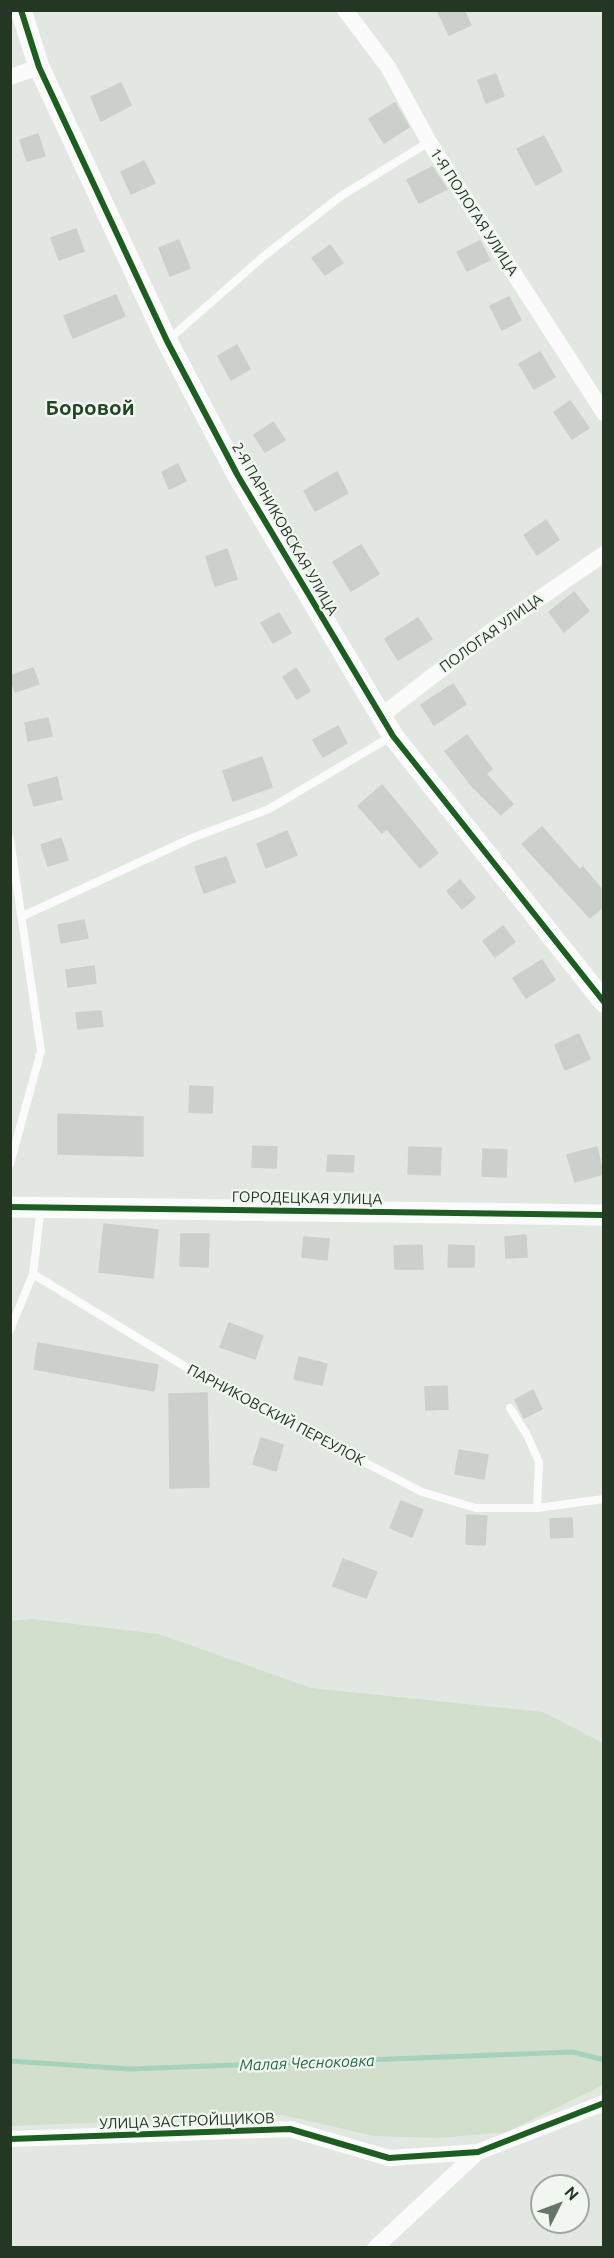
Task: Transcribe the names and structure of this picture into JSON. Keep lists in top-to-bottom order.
{
  "streets": {
    "street": [
      "1-Я ПОЛОГАЯ УЛИЦА",
      "2-Я ПАРНИКОВСКАЯ УЛИЦА",
      "ПОЛОГАЯ УЛИЦА",
      "ГОРОДЕЦКАЯ УЛИЦА",
      "УЛИЦА ЗАСТРОЙЩИКОВ"
    ],
    "lane": ["ПАРНИКОВСКИЙ ПЕРЕУЛОК"]
  },
  "crossings": [
    ["2-Я ПАРНИКОВСКАЯ УЛИЦА", "ПОЛОГАЯ УЛИЦА"]
  ],
  "districts": ["Боровой"],
  "water": ["Малая Чесноковка"],
  "north": "top right"
}
